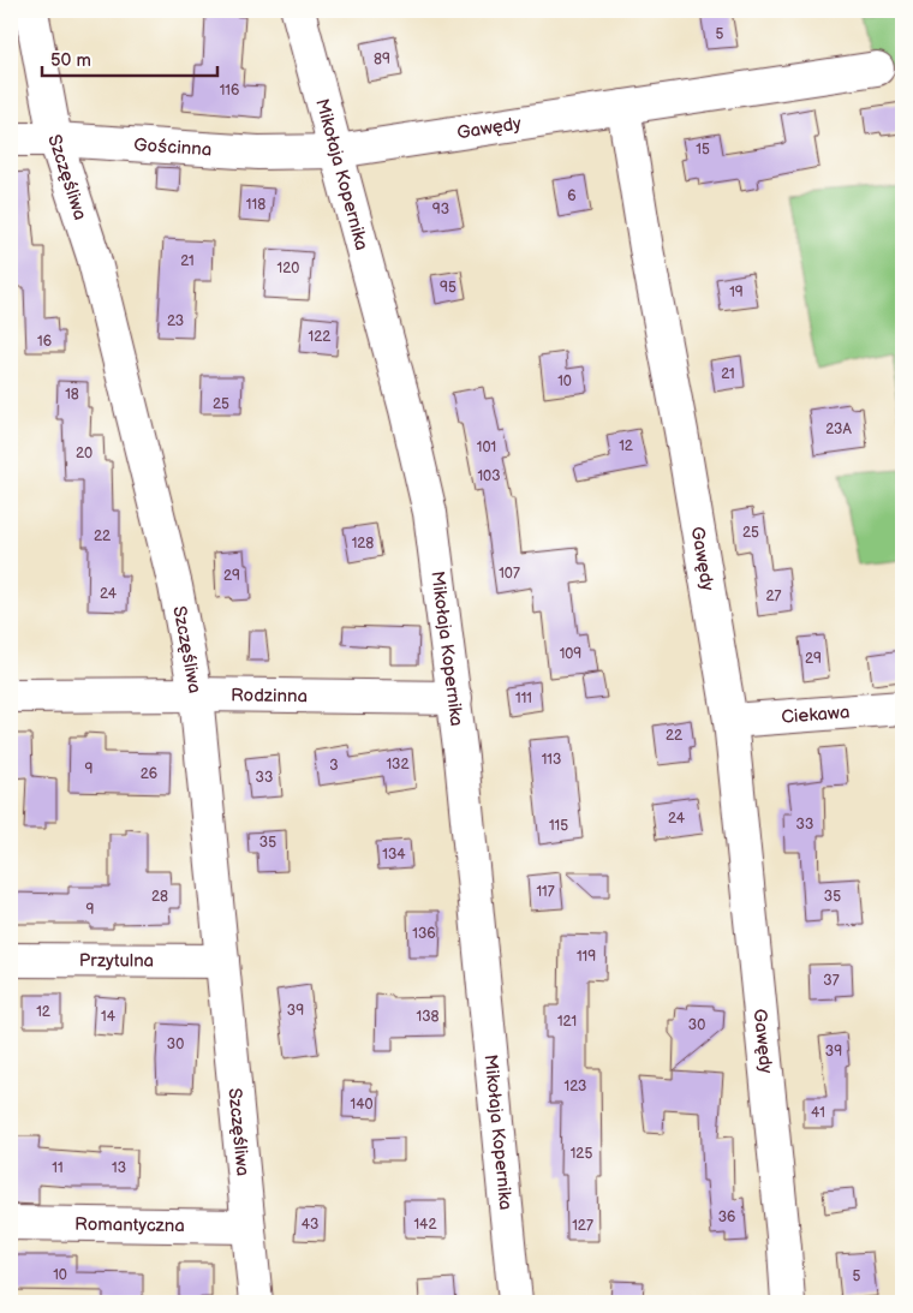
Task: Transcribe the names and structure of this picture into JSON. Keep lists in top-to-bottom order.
{
  "streets": {
    "street": [
      "Gawędy",
      "Gościnna",
      "Mikołaja Kopernika",
      "Szczęśliwa",
      "Rodzinna",
      "Ciekawa",
      "Przytulna",
      "Romantyczna"
    ]
  },
  "crossings": [
    ["Gawędy", "Gościnna"],
    ["Gawędy", "Mikołaja Kopernika"],
    ["Gawędy", "Ciekawa"],
    ["Gościnna", "Mikołaja Kopernika"],
    ["Gościnna", "Szczęśliwa"],
    ["Mikołaja Kopernika", "Rodzinna"],
    ["Szczęśliwa", "Rodzinna"],
    ["Szczęśliwa", "Przytulna"],
    ["Szczęśliwa", "Romantyczna"]
  ],
  "house_numbers": [
    "5",
    "89",
    "116",
    "15",
    "6",
    "118",
    "93",
    "21",
    "120",
    "95",
    "19",
    "23",
    "122",
    "16",
    "21",
    "10",
    "18",
    "25",
    "23A",
    "12",
    "101",
    "20",
    "103",
    "25",
    "22",
    "128",
    "107",
    "29",
    "24",
    "27",
    "109",
    "29",
    "111",
    "22",
    "113",
    "132",
    "3",
    "9",
    "26",
    "33",
    "24",
    "33",
    "115",
    "35",
    "134",
    "117",
    "28",
    "35",
    "9",
    "136",
    "119",
    "37",
    "39",
    "12",
    "14",
    "138",
    "121",
    "30",
    "30",
    "39",
    "123",
    "140",
    "41",
    "125",
    "11",
    "13",
    "36",
    "43",
    "142",
    "127",
    "10",
    "5"
  ],
  "scale_bar": "50 m"
}
